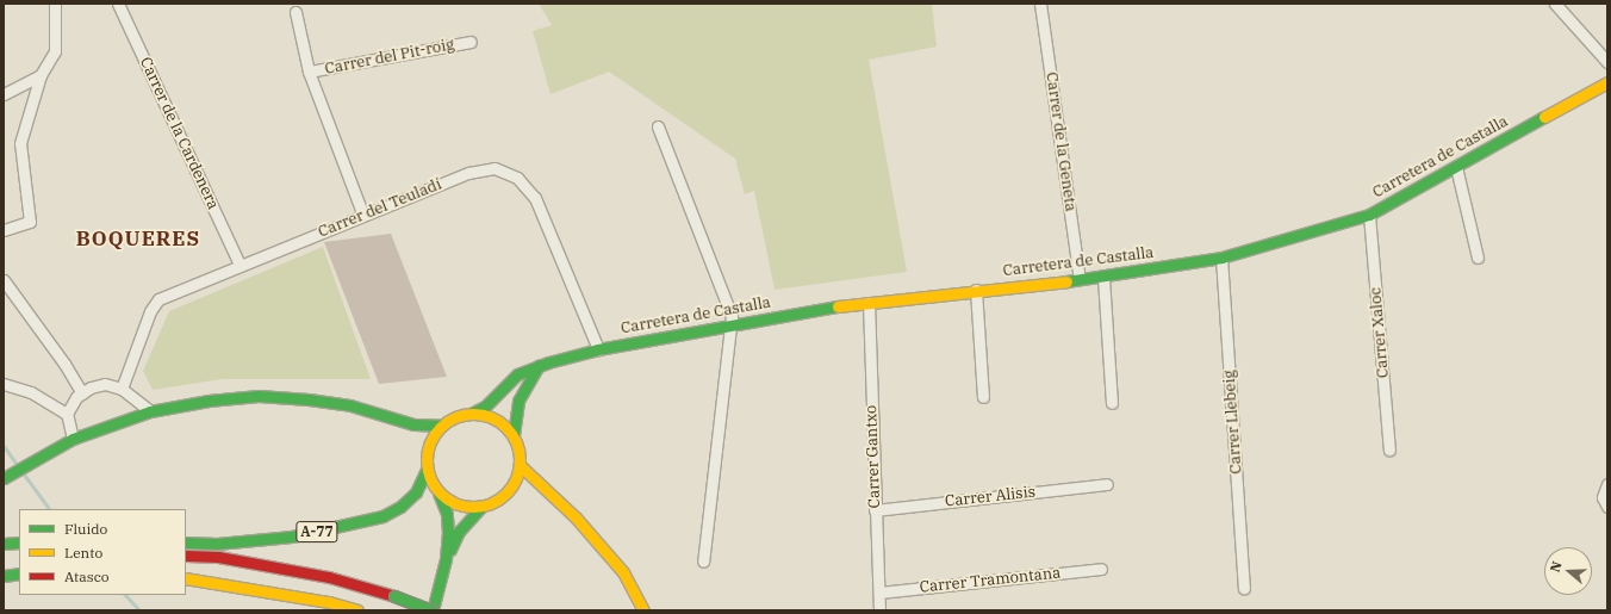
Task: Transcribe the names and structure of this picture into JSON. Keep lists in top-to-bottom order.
{
  "streets": {
    "main road": ["Carretera de Castalla", "A-77"],
    "street": [
      "Carrer del Pit-roig",
      "Carrer de la Cardenera",
      "Carrer de la Geneta",
      "Carrer del Teuladí",
      "Carrer Xaloc",
      "Carrer Llebeig",
      "Carrer Gantxo",
      "Carrer Alisis",
      "Carrer Tramontana"
    ]
  },
  "crossings": [
    ["Carrer del Pit-roig", "Carrer del Teuladí"],
    ["Carrer de la Cardenera", "Carrer del Teuladí"],
    ["Carrer de la Geneta", "Carretera de Castalla"],
    ["Carretera de Castalla", "Carrer del Teuladí"],
    ["Carretera de Castalla", "Carrer Xaloc"],
    ["Carretera de Castalla", "Carrer Llebeig"],
    ["Carretera de Castalla", "Carrer Gantxo"],
    ["Carretera de Castalla", "A-77"],
    ["Carrer Gantxo", "Carrer Alisis"],
    ["Carrer Gantxo", "Carrer Tramontana"]
  ],
  "districts": ["BOQUERES"],
  "legend": ["Fluido", "Lento", "Atasco"],
  "north": "left"
}
